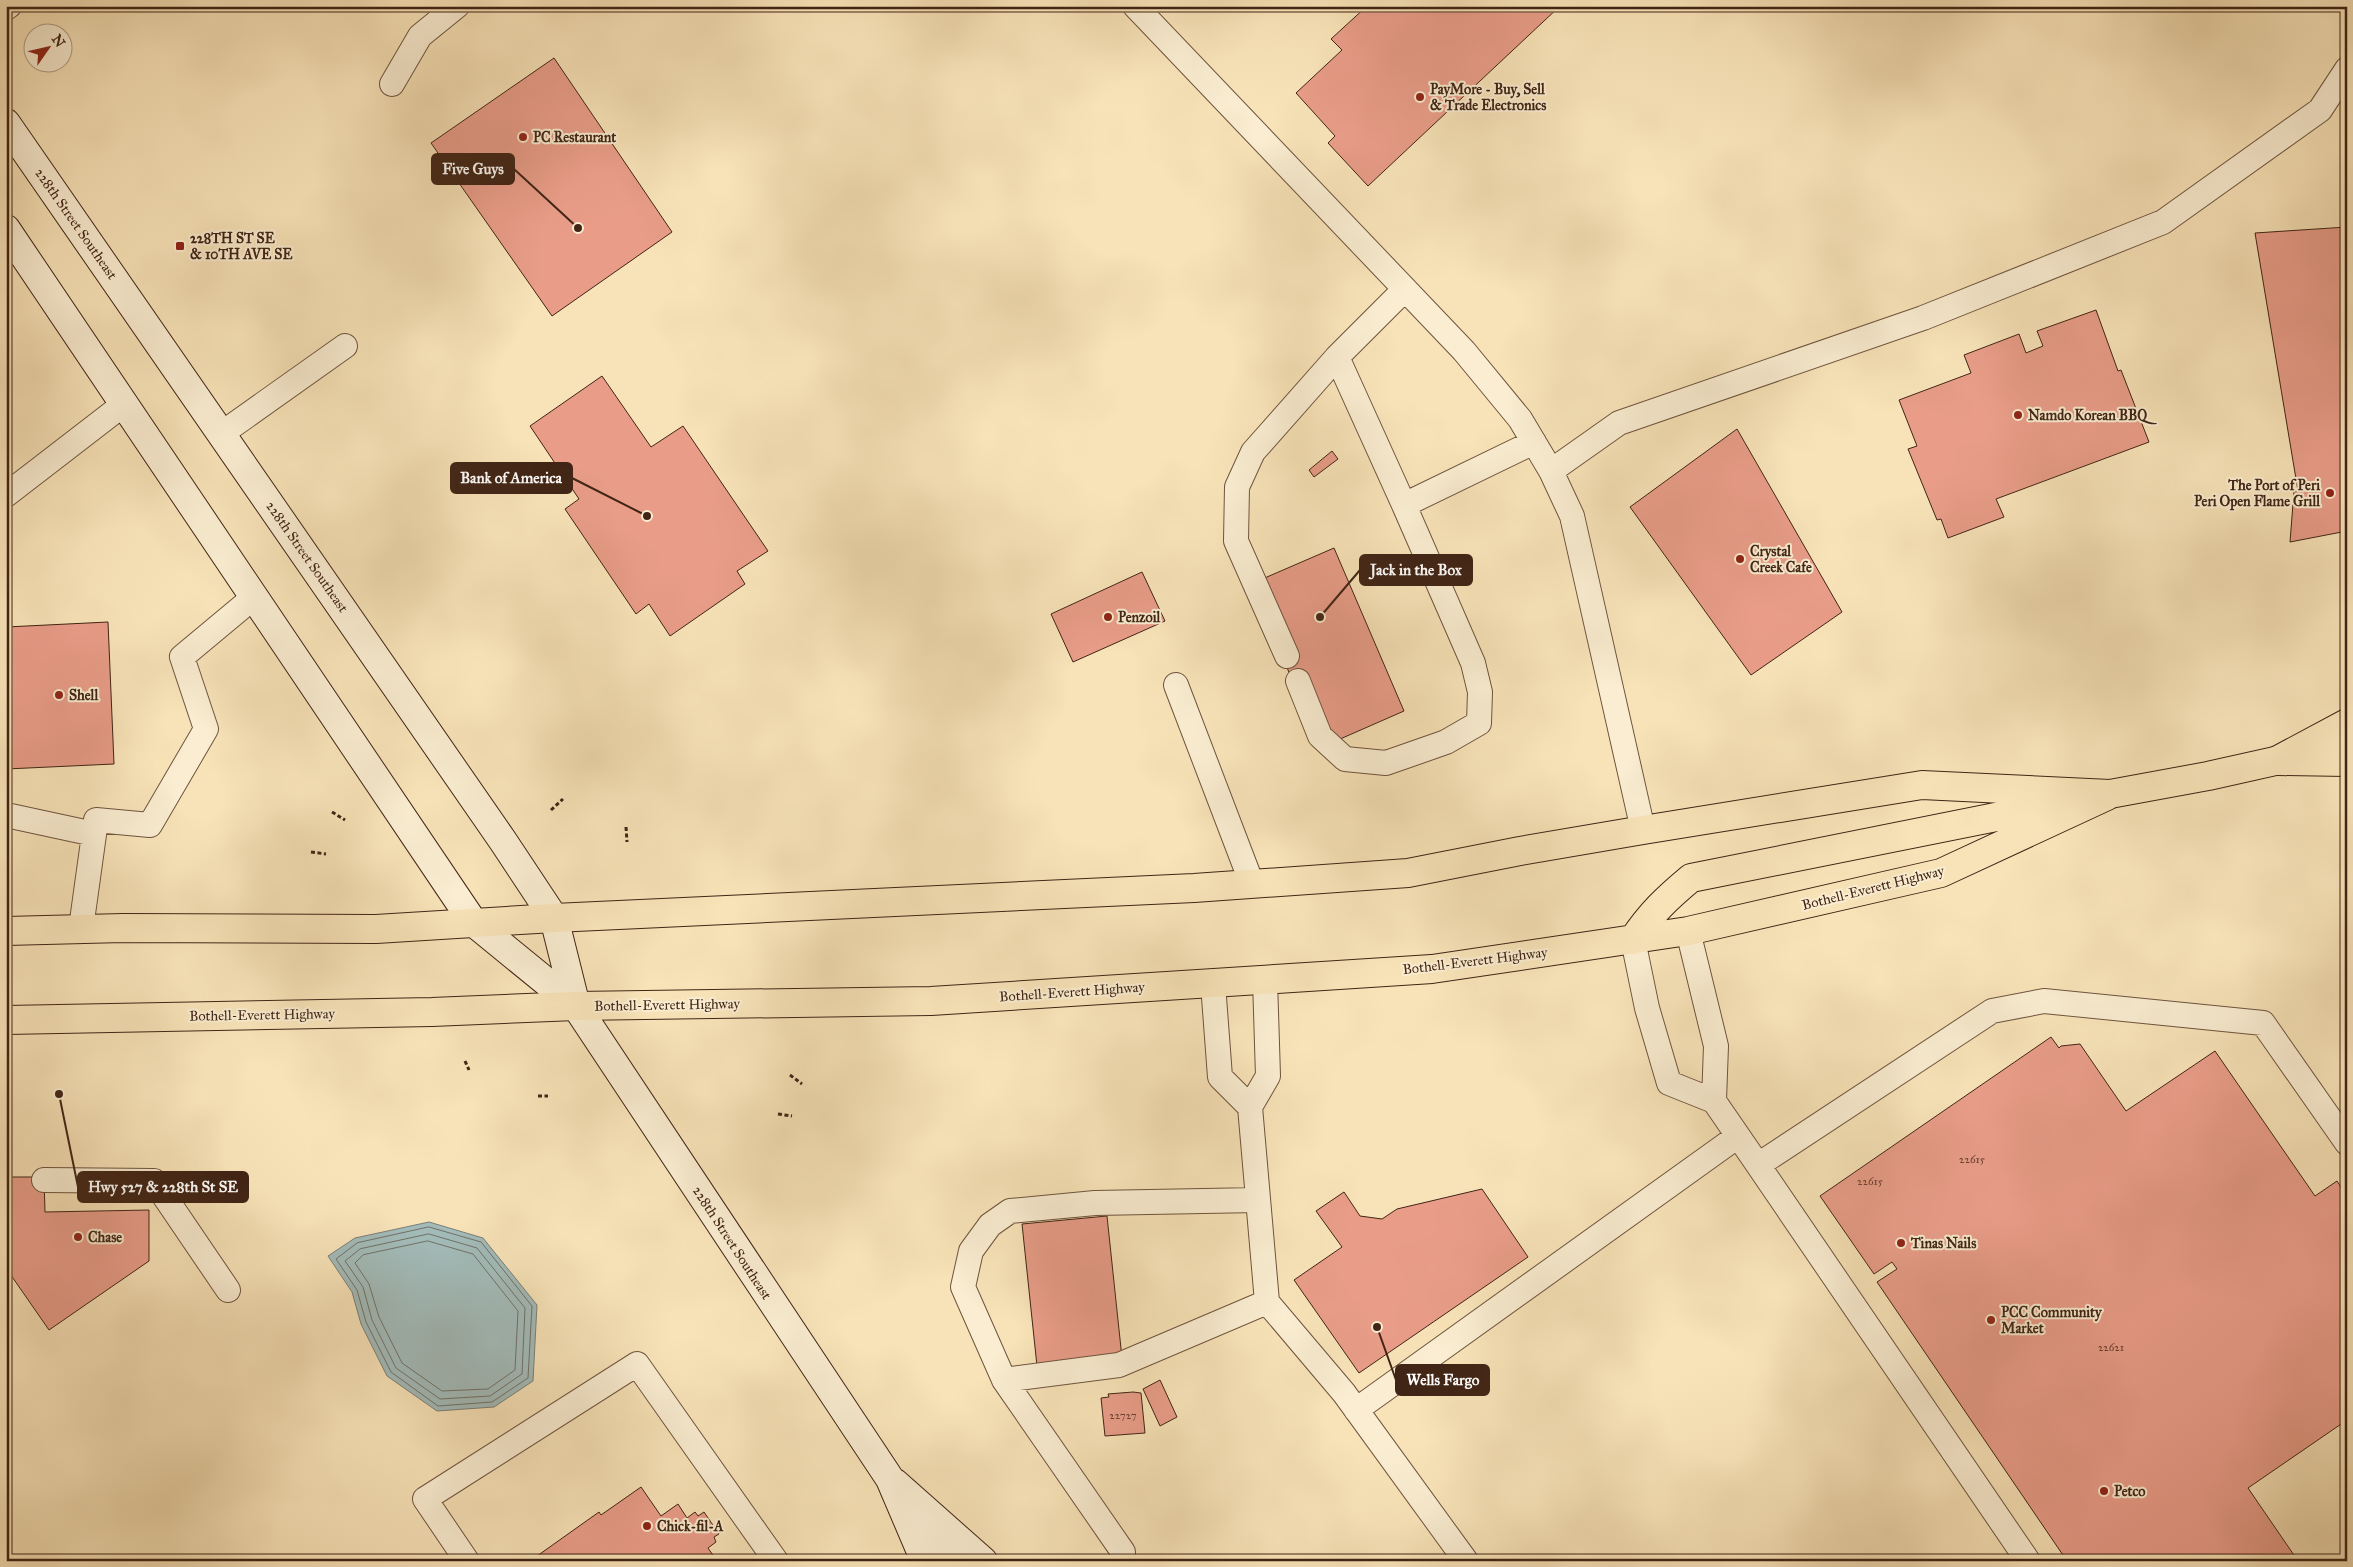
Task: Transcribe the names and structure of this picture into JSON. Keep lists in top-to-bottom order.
{
  "streets": {
    "main road": ["228th Street Southeast", "Bothell-Everett Highway"]
  },
  "crossings": [
    ["228th Street Southeast", "Bothell-Everett Highway"]
  ],
  "places": {
    "other": [
      "PayMore - Buy, Sell & Trade Electronics",
      "PC Restaurant",
      "Five Guys",
      "Namdo Korean BBQ",
      "The Port of Peri Peri Open Flame Grill",
      "Bank of America",
      "Crystal Creek Cafe",
      "Penzoil",
      "Jack in the Box",
      "Shell",
      "Hwy 527 & 228th St SE",
      "Chase",
      "Tinas Nails",
      "PCC Community Market",
      "Wells Fargo",
      "Petco",
      "Chick-fil-A"
    ],
    "transit": ["228TH ST SE & 10TH AVE SE"]
  },
  "house_numbers": [
    "22615",
    "22615",
    "22621",
    "22727"
  ],
  "north": "top right"
}
